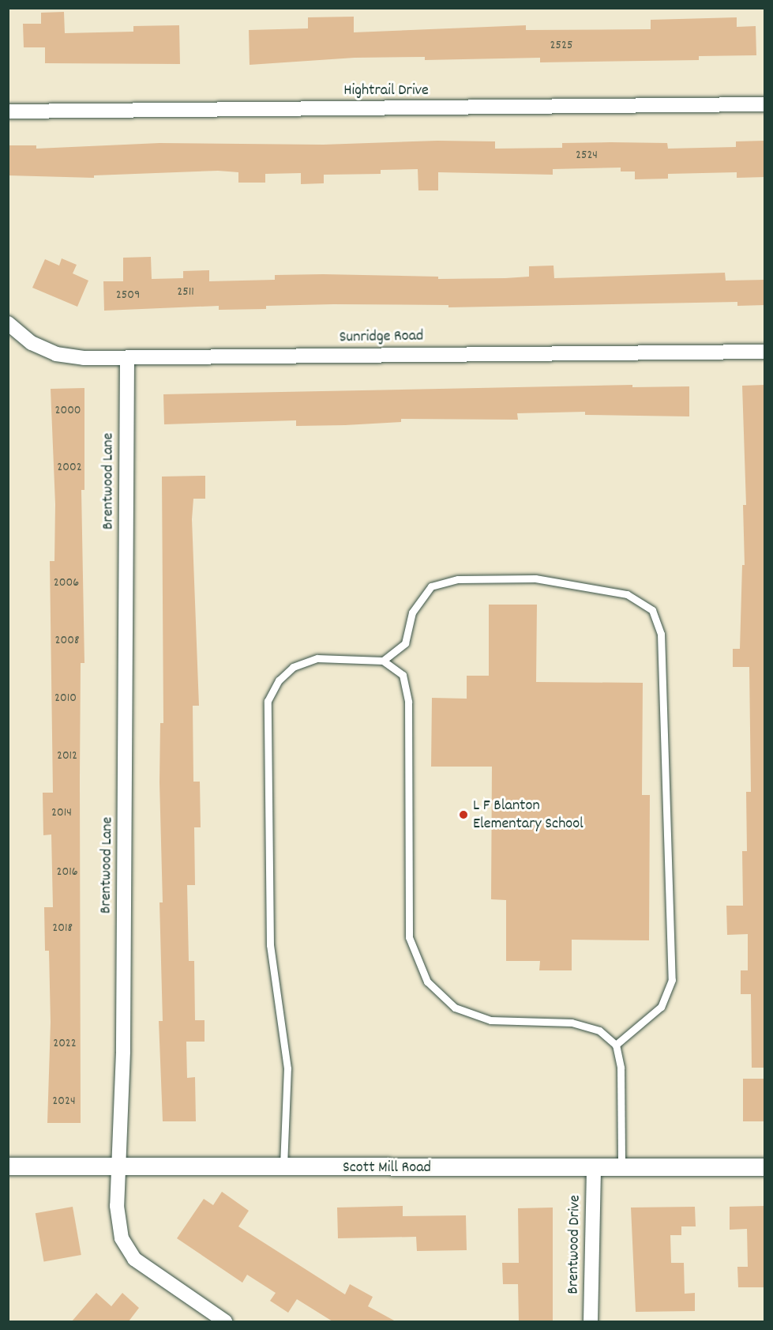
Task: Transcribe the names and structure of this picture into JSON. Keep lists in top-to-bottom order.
{
  "streets": {
    "street": [
      "Hightrail Drive",
      "Sunridge Road",
      "Brentwood Lane",
      "Scott Mill Road",
      "Brentwood Drive"
    ]
  },
  "crossings": [
    ["Sunridge Road", "Brentwood Lane"],
    ["Brentwood Lane", "Scott Mill Road"],
    ["Scott Mill Road", "Brentwood Drive"]
  ],
  "places": ["L F Blanton Elementary School"],
  "house_numbers": [
    "2525",
    "2524",
    "2511",
    "2509",
    "2000",
    "2002",
    "2006",
    "2008",
    "2010",
    "2012",
    "2014",
    "2016",
    "2018",
    "2022",
    "2024"
  ]
}
